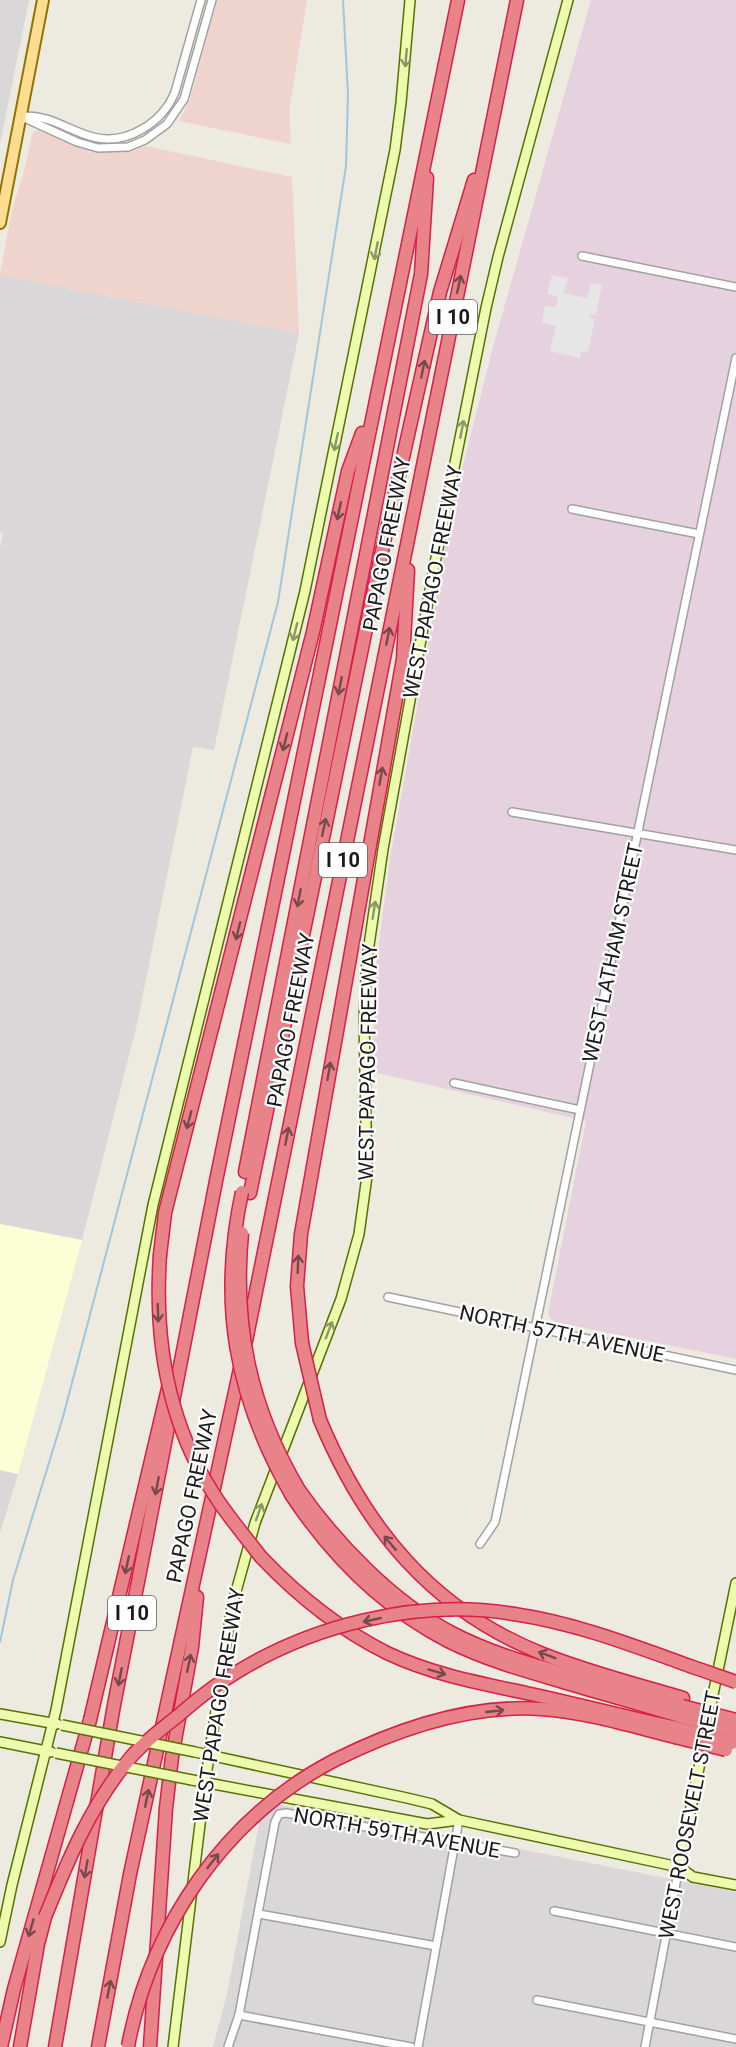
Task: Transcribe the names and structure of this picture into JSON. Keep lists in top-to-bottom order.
{
  "streets": {
    "highway": ["I 10", "PAPAGO FREEWAY"],
    "main road": ["WEST PAPAGO FREEWAY", "WEST ROOSEVELT STREET", "NORTH 59TH AVENUE"],
    "street": ["WEST LATHAM STREET", "NORTH 57TH AVENUE"]
  },
  "crossings": [
    ["WEST PAPAGO FREEWAY", "NORTH 59TH AVENUE"],
    ["WEST LATHAM STREET", "NORTH 57TH AVENUE"],
    ["WEST ROOSEVELT STREET", "NORTH 59TH AVENUE"]
  ],
  "one_way": ["WEST PAPAGO FREEWAY"]
}
